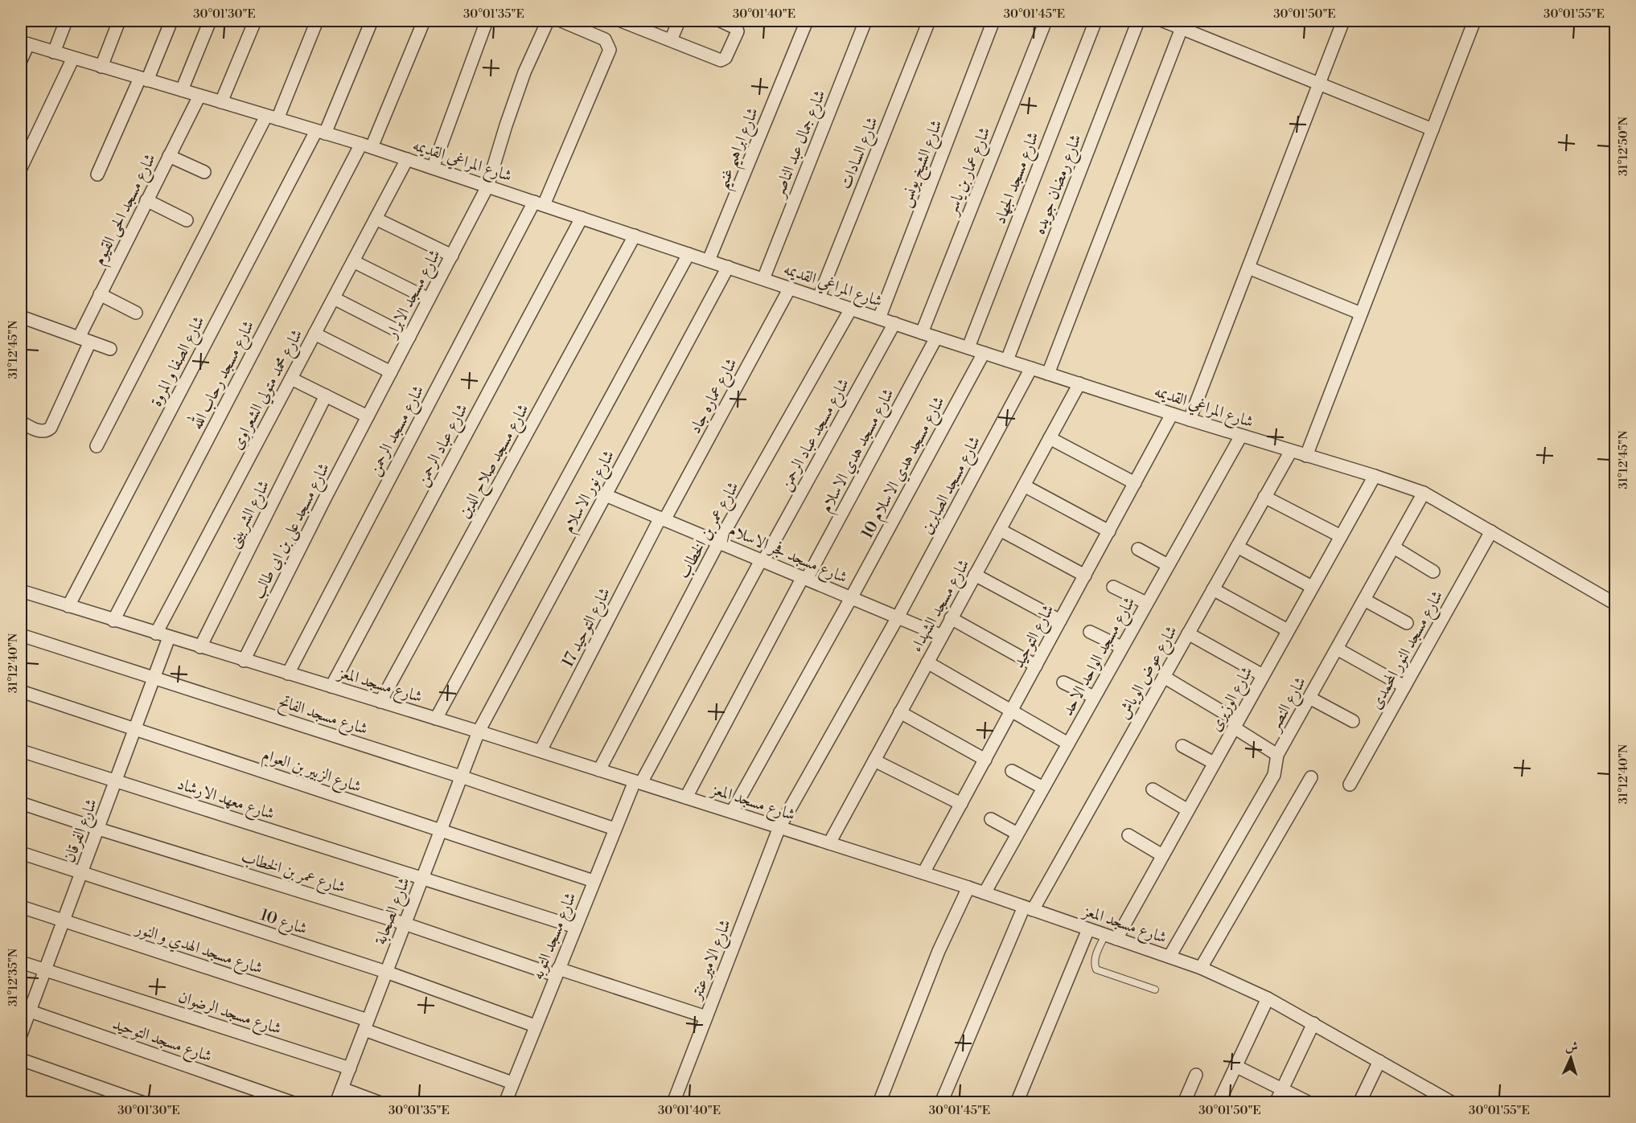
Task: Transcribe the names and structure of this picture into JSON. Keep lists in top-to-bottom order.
{
  "streets": {
    "street": [
      "شارع جمال عبد الناصر",
      "شارع ابراهيم غنيم",
      "شارع السادات",
      "شارع المراغي القديمه",
      "شارع الشيخ يونس",
      "شارع عمار بن ياسر",
      "شارع مسجد الجهاد",
      "شارع رمضان جويده",
      "شارع مسجد الحى القيوم",
      "شارع مسجد الابرار",
      "شارع الصفا و المروة",
      "شارع مسجد رحاب الله",
      "شارع محمد متولي الشعراوى",
      "شارع عماره جاد",
      "شارع مسجد الرحمن",
      "شارع مسجد عباد الرحمن",
      "شارع عباد الرحمن",
      "شارع مسجد هدي الاسلام",
      "شارع مسجد صلاح الدين",
      "شارع مسجد هدي الاسلام 10",
      "شارع مسجد الصابرين",
      "شارع نور الاسلام",
      "شارع الشربينى",
      "شارع عمر بن الخطاب",
      "شارع مسجد على بن ابى طالب",
      "شارع مسجد فجر الاسلام",
      "شارع مسجد الشهداء",
      "شارع التوحيد 17",
      "شارع التوحيد",
      "شارع مسجد النور المحمدى",
      "شارع مسجد الواحد الاحد",
      "شارع عوض الوياش",
      "شارع مسجد المعز",
      "شارع الوزيرى",
      "شارع النصر",
      "شارع مسجد الفاتح",
      "شارع الزبير بن العوام",
      "شارع معهد الارشاد",
      "شارع الفرقان",
      "شارع الصحابة",
      "شارع 10",
      "شارع مسجد التوبه",
      "شارع مسجد الهدي و النور",
      "شارع الامير عنتر",
      "شارع مسجد الرضوان",
      "شارع مسجد التوحيد"
    ]
  },
  "crossings": [
    ["شارع جمال عبد الناصر", "شارع المراغي القديمه"],
    ["شارع ابراهيم غنيم", "شارع المراغي القديمه"],
    ["شارع السادات", "شارع المراغي القديمه"],
    ["شارع المراغي القديمه", "شارع الشيخ يونس"],
    ["شارع المراغي القديمه", "شارع عمار بن ياسر"],
    ["شارع المراغي القديمه", "شارع مسجد الجهاد"],
    ["شارع المراغي القديمه", "شارع رمضان جويده"],
    ["شارع المراغي القديمه", "شارع مسجد الحى القيوم"],
    ["شارع المراغي القديمه", "شارع مسجد الابرار"],
    ["شارع المراغي القديمه", "شارع الصفا و المروة"],
    ["شارع المراغي القديمه", "شارع مسجد رحاب الله"],
    ["شارع المراغي القديمه", "شارع محمد متولي الشعراوى"],
    ["شارع المراغي القديمه", "شارع عماره جاد"],
    ["شارع المراغي القديمه", "شارع مسجد الرحمن"],
    ["شارع المراغي القديمه", "شارع مسجد عباد الرحمن"],
    ["شارع المراغي القديمه", "شارع عباد الرحمن"],
    ["شارع المراغي القديمه", "شارع مسجد هدي الاسلام"],
    ["شارع المراغي القديمه", "شارع مسجد صلاح الدين"],
    ["شارع المراغي القديمه", "شارع مسجد هدي الاسلام 10"],
    ["شارع المراغي القديمه", "شارع مسجد الصابرين"],
    ["شارع المراغي القديمه", "شارع نور الاسلام"],
    ["شارع المراغي القديمه", "شارع عمر بن الخطاب"],
    ["شارع المراغي القديمه", "شارع مسجد الشهداء"],
    ["شارع المراغي القديمه", "شارع التوحيد"],
    ["شارع المراغي القديمه", "شارع مسجد النور المحمدى"],
    ["شارع المراغي القديمه", "شارع مسجد الواحد الاحد"],
    ["شارع المراغي القديمه", "شارع عوض الوياش"],
    ["شارع المراغي القديمه", "شارع الوزيرى"],
    ["شارع المراغي القديمه", "شارع النصر"],
    ["شارع مسجد الابرار", "شارع مسجد على بن ابى طالب"],
    ["شارع الصفا و المروة", "شارع مسجد المعز"],
    ["شارع مسجد رحاب الله", "شارع مسجد المعز"],
    ["شارع محمد متولي الشعراوى", "شارع مسجد المعز"],
    ["شارع عماره جاد", "شارع مسجد فجر الاسلام"],
    ["شارع عماره جاد", "شارع التوحيد 17"],
    ["شارع مسجد الرحمن", "شارع مسجد المعز"],
    ["شارع مسجد عباد الرحمن", "شارع مسجد فجر الاسلام"],
    ["شارع مسجد عباد الرحمن", "شارع مسجد المعز"],
    ["شارع مسجد عباد الرحمن", "شارع مسجد التوبه"],
    ["شارع عباد الرحمن", "شارع مسجد المعز"],
    ["شارع مسجد هدي الاسلام", "شارع مسجد فجر الاسلام"],
    ["شارع مسجد هدي الاسلام", "شارع مسجد المعز"],
    ["شارع مسجد صلاح الدين", "شارع مسجد المعز"],
    ["شارع مسجد هدي الاسلام 10", "شارع مسجد فجر الاسلام"],
    ["شارع مسجد الصابرين", "شارع مسجد فجر الاسلام"],
    ["شارع مسجد الصابرين", "شارع مسجد المعز"],
    ["شارع مسجد الصابرين", "شارع الامير عنتر"],
    ["شارع نور الاسلام", "شارع مسجد فجر الاسلام"],
    ["شارع نور الاسلام", "شارع مسجد المعز"],
    ["شارع نور الاسلام", "شارع الصحابة"],
    ["شارع الشربينى", "شارع مسجد المعز"],
    ["شارع عمر بن الخطاب", "شارع مسجد فجر الاسلام"],
    ["شارع عمر بن الخطاب", "شارع مسجد المعز"],
    ["شارع عمر بن الخطاب", "شارع الفرقان"],
    ["شارع عمر بن الخطاب", "شارع الصحابة"],
    ["شارع عمر بن الخطاب", "شارع مسجد التوبه"],
    ["شارع عمر بن الخطاب", "شارع الامير عنتر"],
    ["شارع مسجد على بن ابى طالب", "شارع مسجد المعز"],
    ["شارع مسجد فجر الاسلام", "شارع مسجد الشهداء"],
    ["شارع مسجد فجر الاسلام", "شارع التوحيد 17"],
    ["شارع مسجد فجر الاسلام", "شارع مسجد المعز"],
    ["شارع مسجد الشهداء", "شارع مسجد المعز"],
    ["شارع التوحيد 17", "شارع مسجد المعز"],
    ["شارع التوحيد", "شارع مسجد المعز"],
    ["شارع مسجد الواحد الاحد", "شارع مسجد المعز"],
    ["شارع عوض الوياش", "شارع مسجد المعز"],
    ["شارع مسجد المعز", "شارع الوزيرى"],
    ["شارع مسجد المعز", "شارع النصر"],
    ["شارع مسجد المعز", "شارع الفرقان"],
    ["شارع مسجد المعز", "شارع الصحابة"],
    ["شارع مسجد المعز", "شارع مسجد التوبه"],
    ["شارع مسجد المعز", "شارع الامير عنتر"],
    ["شارع مسجد الفاتح", "شارع الفرقان"],
    ["شارع مسجد الفاتح", "شارع الصحابة"],
    ["شارع مسجد الفاتح", "شارع مسجد التوبه"],
    ["شارع الزبير بن العوام", "شارع الفرقان"],
    ["شارع الزبير بن العوام", "شارع الصحابة"],
    ["شارع الزبير بن العوام", "شارع مسجد التوبه"],
    ["شارع معهد الارشاد", "شارع الفرقان"],
    ["شارع معهد الارشاد", "شارع الصحابة"],
    ["شارع معهد الارشاد", "شارع مسجد التوبه"],
    ["شارع الفرقان", "شارع 10"],
    ["شارع الفرقان", "شارع مسجد الهدي و النور"],
    ["شارع الفرقان", "شارع مسجد الرضوان"],
    ["شارع الفرقان", "شارع مسجد التوحيد"],
    ["شارع الصحابة", "شارع 10"],
    ["شارع الصحابة", "شارع مسجد الهدي و النور"],
    ["شارع الصحابة", "شارع مسجد الرضوان"],
    ["شارع 10", "شارع مسجد التوبه"],
    ["شارع مسجد التوبه", "شارع مسجد الهدي و النور"]
  ],
  "north": "top",
  "coordinates": [
    "30°01'30\"E",
    "30°01'35\"E",
    "30°01'40\"E",
    "30°01'45\"E",
    "30°01'50\"E",
    "30°01'55\"E",
    "31°12'50\"N",
    "31°12'45\"N",
    "31°12'40\"N",
    "31°12'35\"N"
  ]
}
